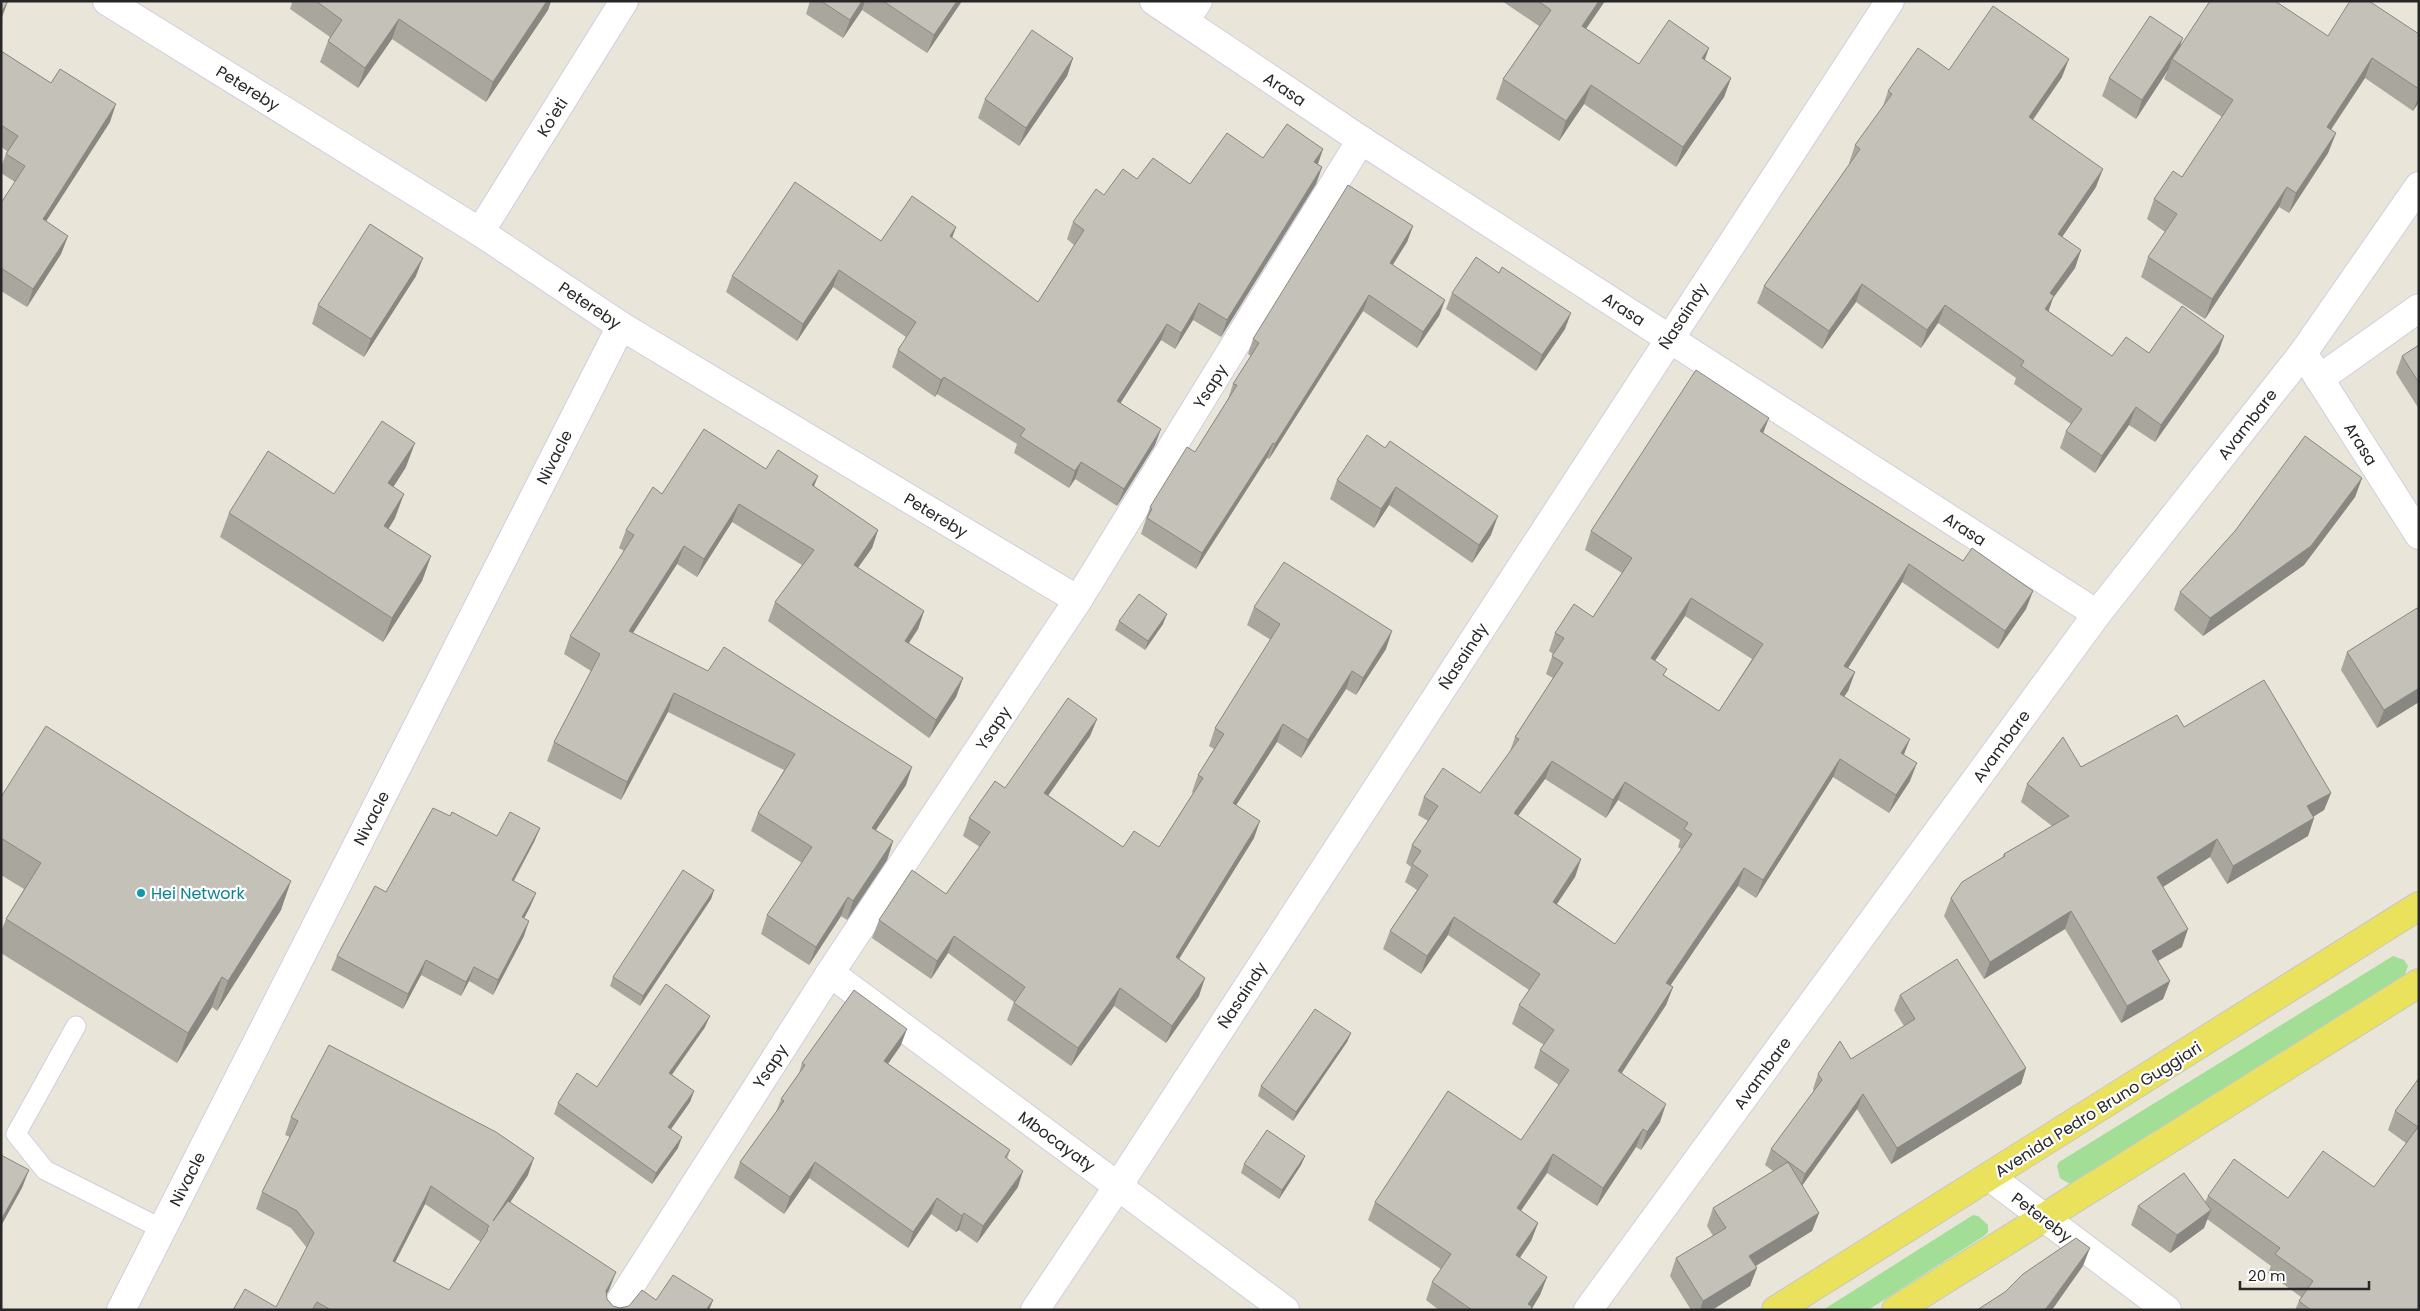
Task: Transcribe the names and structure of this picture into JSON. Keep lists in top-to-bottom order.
{
  "streets": {
    "main road": ["Avenida Pedro Bruno Guggiari"],
    "street": [
      "Petereby",
      "Arasa",
      "Ko'eti",
      "Ñasaindy",
      "Ysapy",
      "Avambare",
      "Nivacle",
      "Mbocayaty"
    ]
  },
  "crossings": [
    ["Petereby", "Ko'eti"],
    ["Petereby", "Ysapy"],
    ["Petereby", "Nivacle"],
    ["Petereby", "Avenida Pedro Bruno Guggiari"],
    ["Arasa", "Ñasaindy"],
    ["Arasa", "Ysapy"],
    ["Arasa", "Avambare"],
    ["Ñasaindy", "Mbocayaty"],
    ["Ysapy", "Mbocayaty"]
  ],
  "places": ["Hei Network"],
  "scale_bar": "20 m"
}
